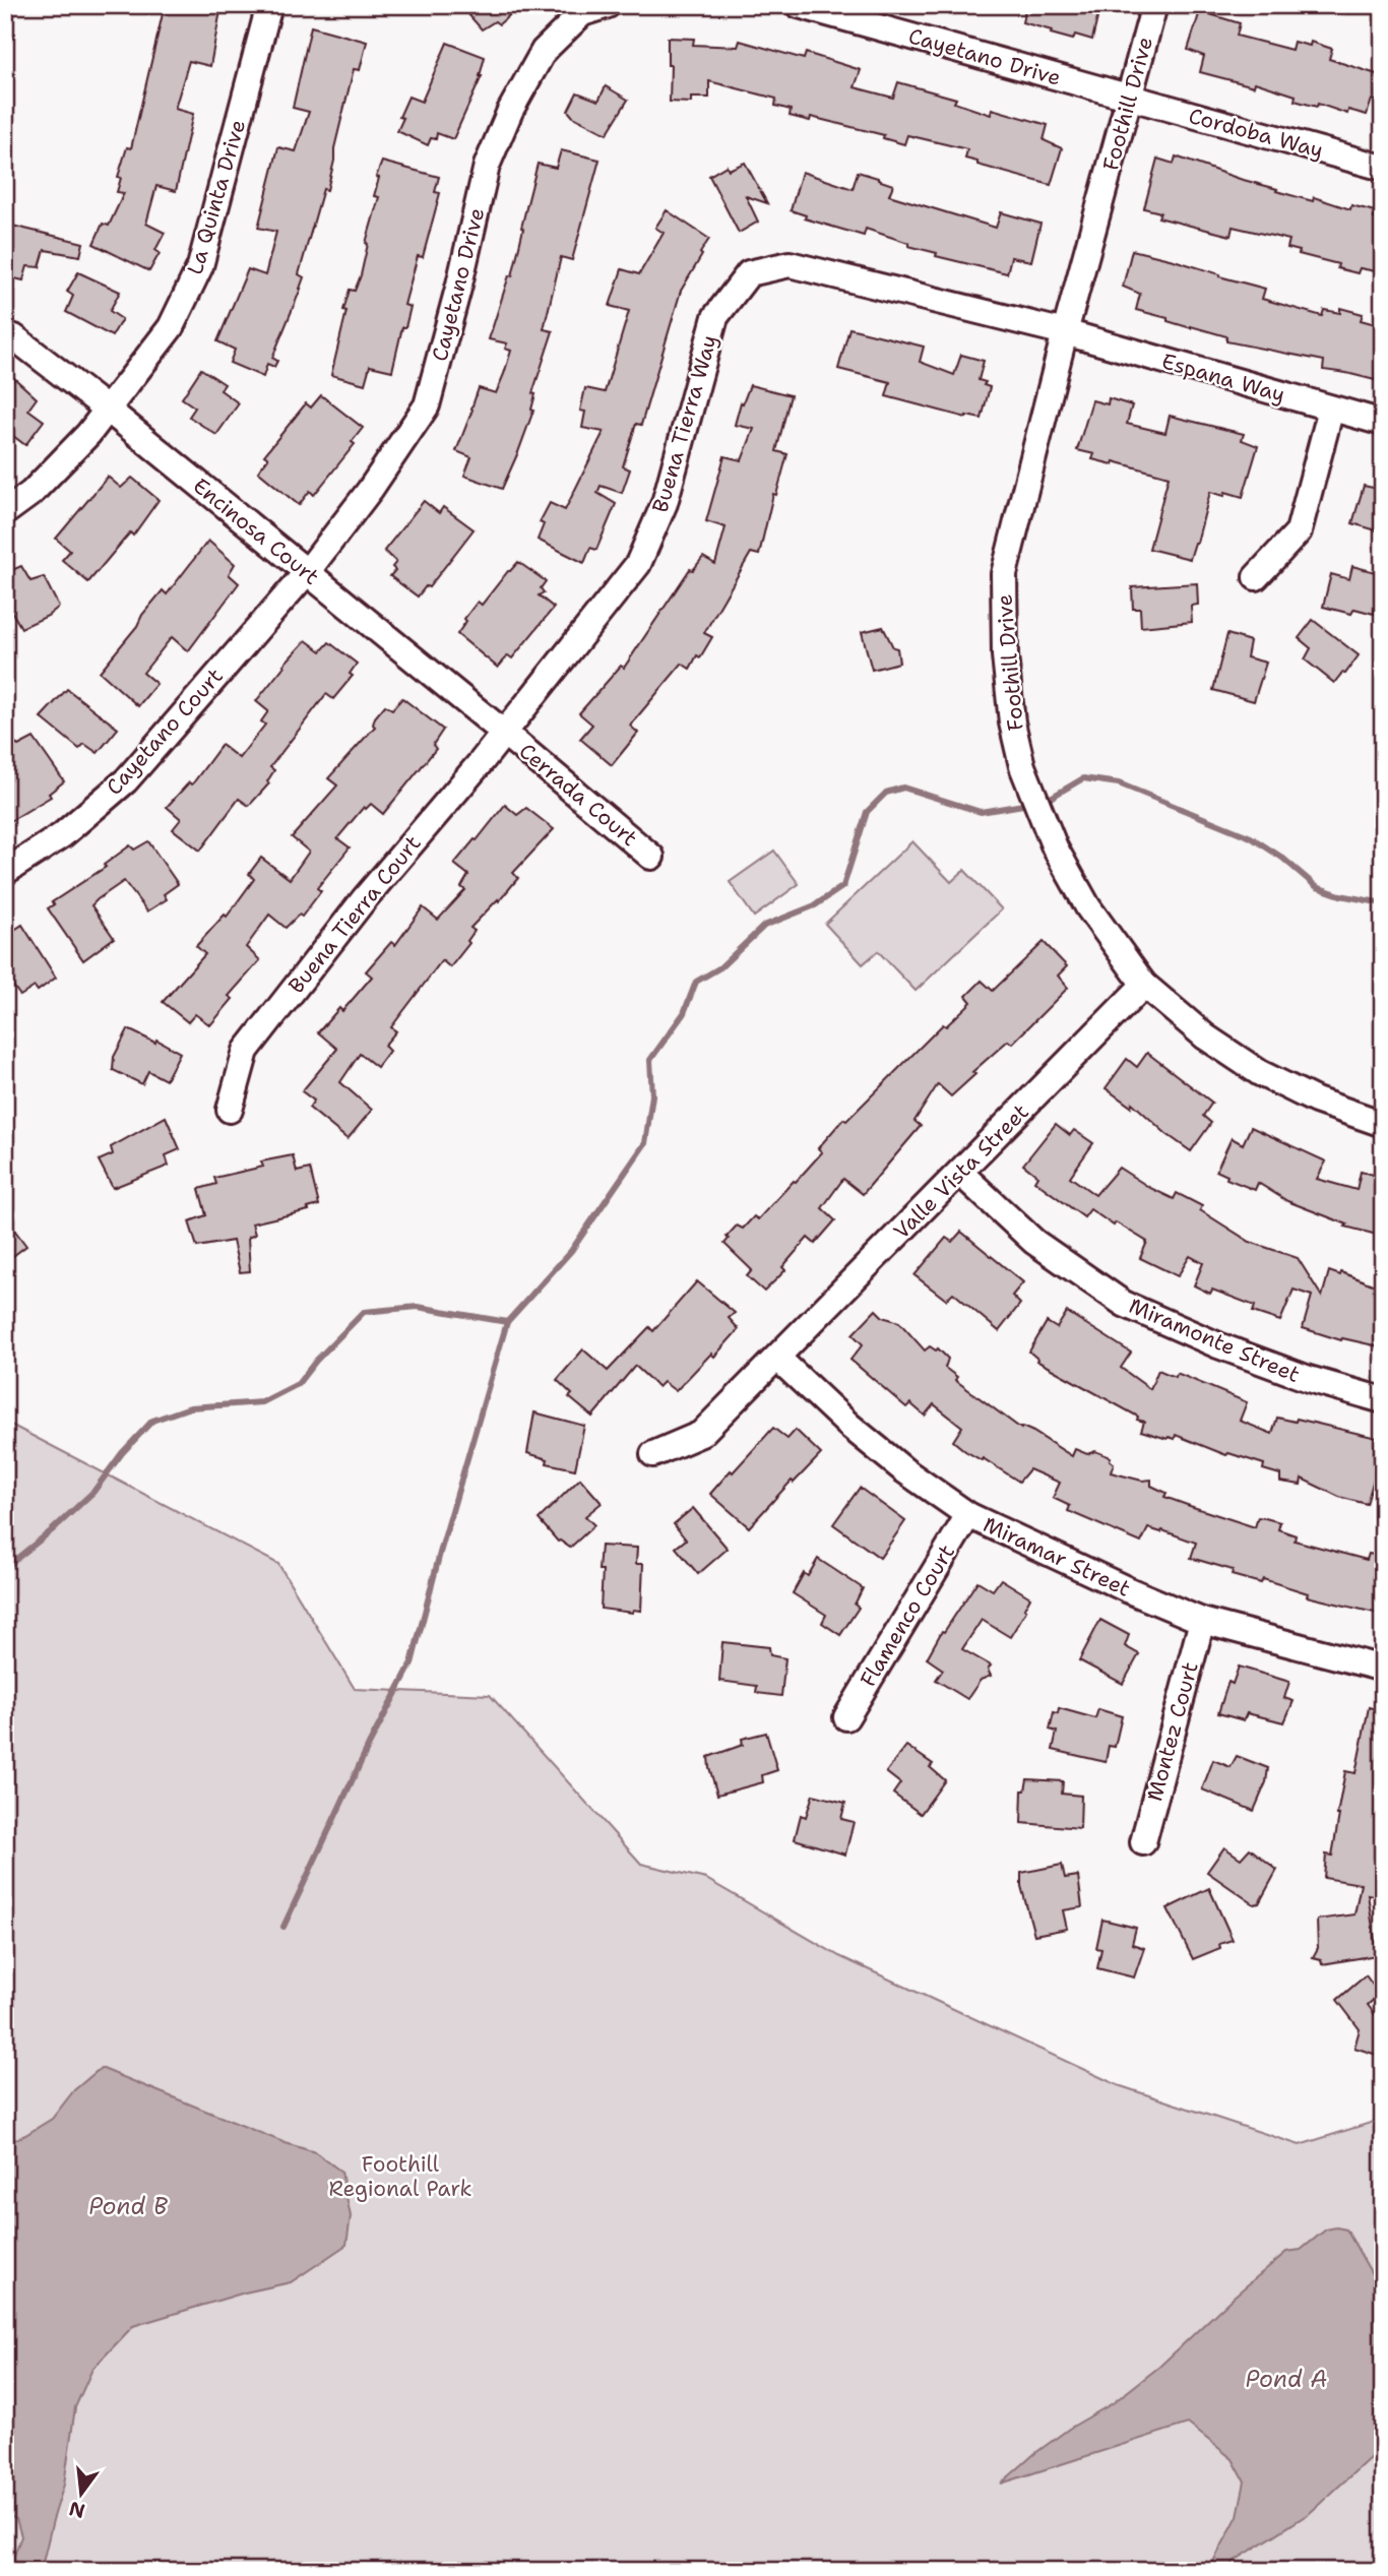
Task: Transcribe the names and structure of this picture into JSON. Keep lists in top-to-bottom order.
{
  "streets": {
    "street": [
      "Cayetano Drive",
      "Foothill Drive",
      "Cordoba Way",
      "La Quinta Drive",
      "Espana Way",
      "Buena Tierra Way",
      "Encinosa Court",
      "Cayetano Court",
      "Cerrada Court",
      "Buena Tierra Court",
      "Valle Vista Street",
      "Miramonte Street",
      "Miramar Street",
      "Flamenco Court",
      "Montez Court"
    ]
  },
  "crossings": [
    ["Cayetano Drive", "Foothill Drive"],
    ["Cayetano Drive", "Cordoba Way"],
    ["Cayetano Drive", "Encinosa Court"],
    ["Cayetano Drive", "Cayetano Court"],
    ["Foothill Drive", "Cordoba Way"],
    ["Foothill Drive", "Espana Way"],
    ["Foothill Drive", "Buena Tierra Way"],
    ["Foothill Drive", "Valle Vista Street"],
    ["La Quinta Drive", "Encinosa Court"],
    ["Espana Way", "Buena Tierra Way"],
    ["Buena Tierra Way", "Encinosa Court"],
    ["Buena Tierra Way", "Cerrada Court"],
    ["Buena Tierra Way", "Buena Tierra Court"],
    ["Encinosa Court", "Cayetano Court"],
    ["Encinosa Court", "Cerrada Court"],
    ["Encinosa Court", "Buena Tierra Court"],
    ["Cerrada Court", "Buena Tierra Court"],
    ["Valle Vista Street", "Miramonte Street"],
    ["Valle Vista Street", "Miramar Street"],
    ["Miramar Street", "Flamenco Court"],
    ["Miramar Street", "Montez Court"]
  ],
  "water": ["Pond B", "Pond A"],
  "parks": ["Foothill Regional Park"],
  "north": "bottom"
}
